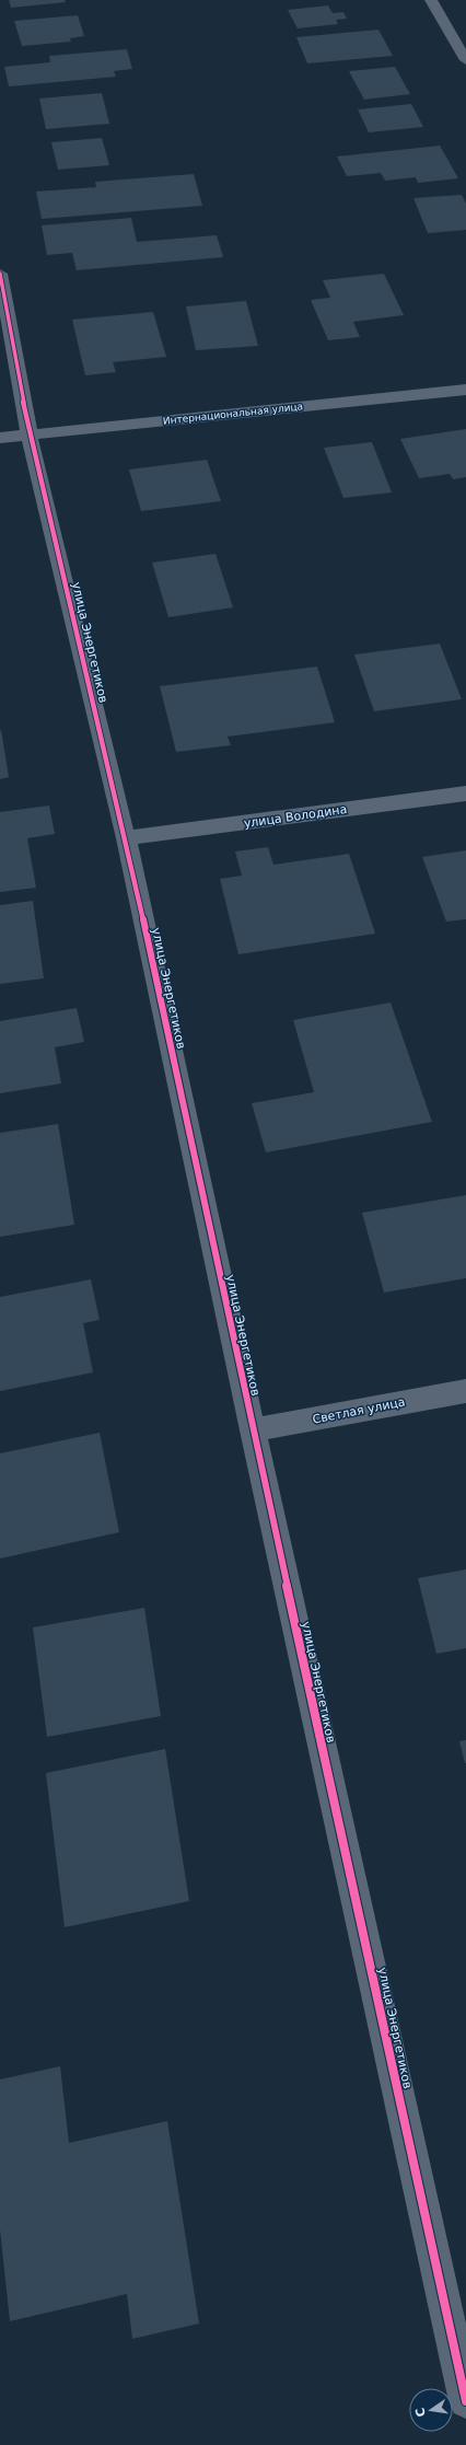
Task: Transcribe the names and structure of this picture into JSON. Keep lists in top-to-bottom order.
{
  "streets": {
    "street": [
      "Интернациональная улица",
      "улица Энергетиков",
      "улица Володина",
      "Светлая улица"
    ]
  },
  "crossings": [
    ["Интернациональная улица", "улица Энергетиков"],
    ["улица Энергетиков", "улица Володина"],
    ["улица Энергетиков", "Светлая улица"]
  ],
  "north": "left"
}
